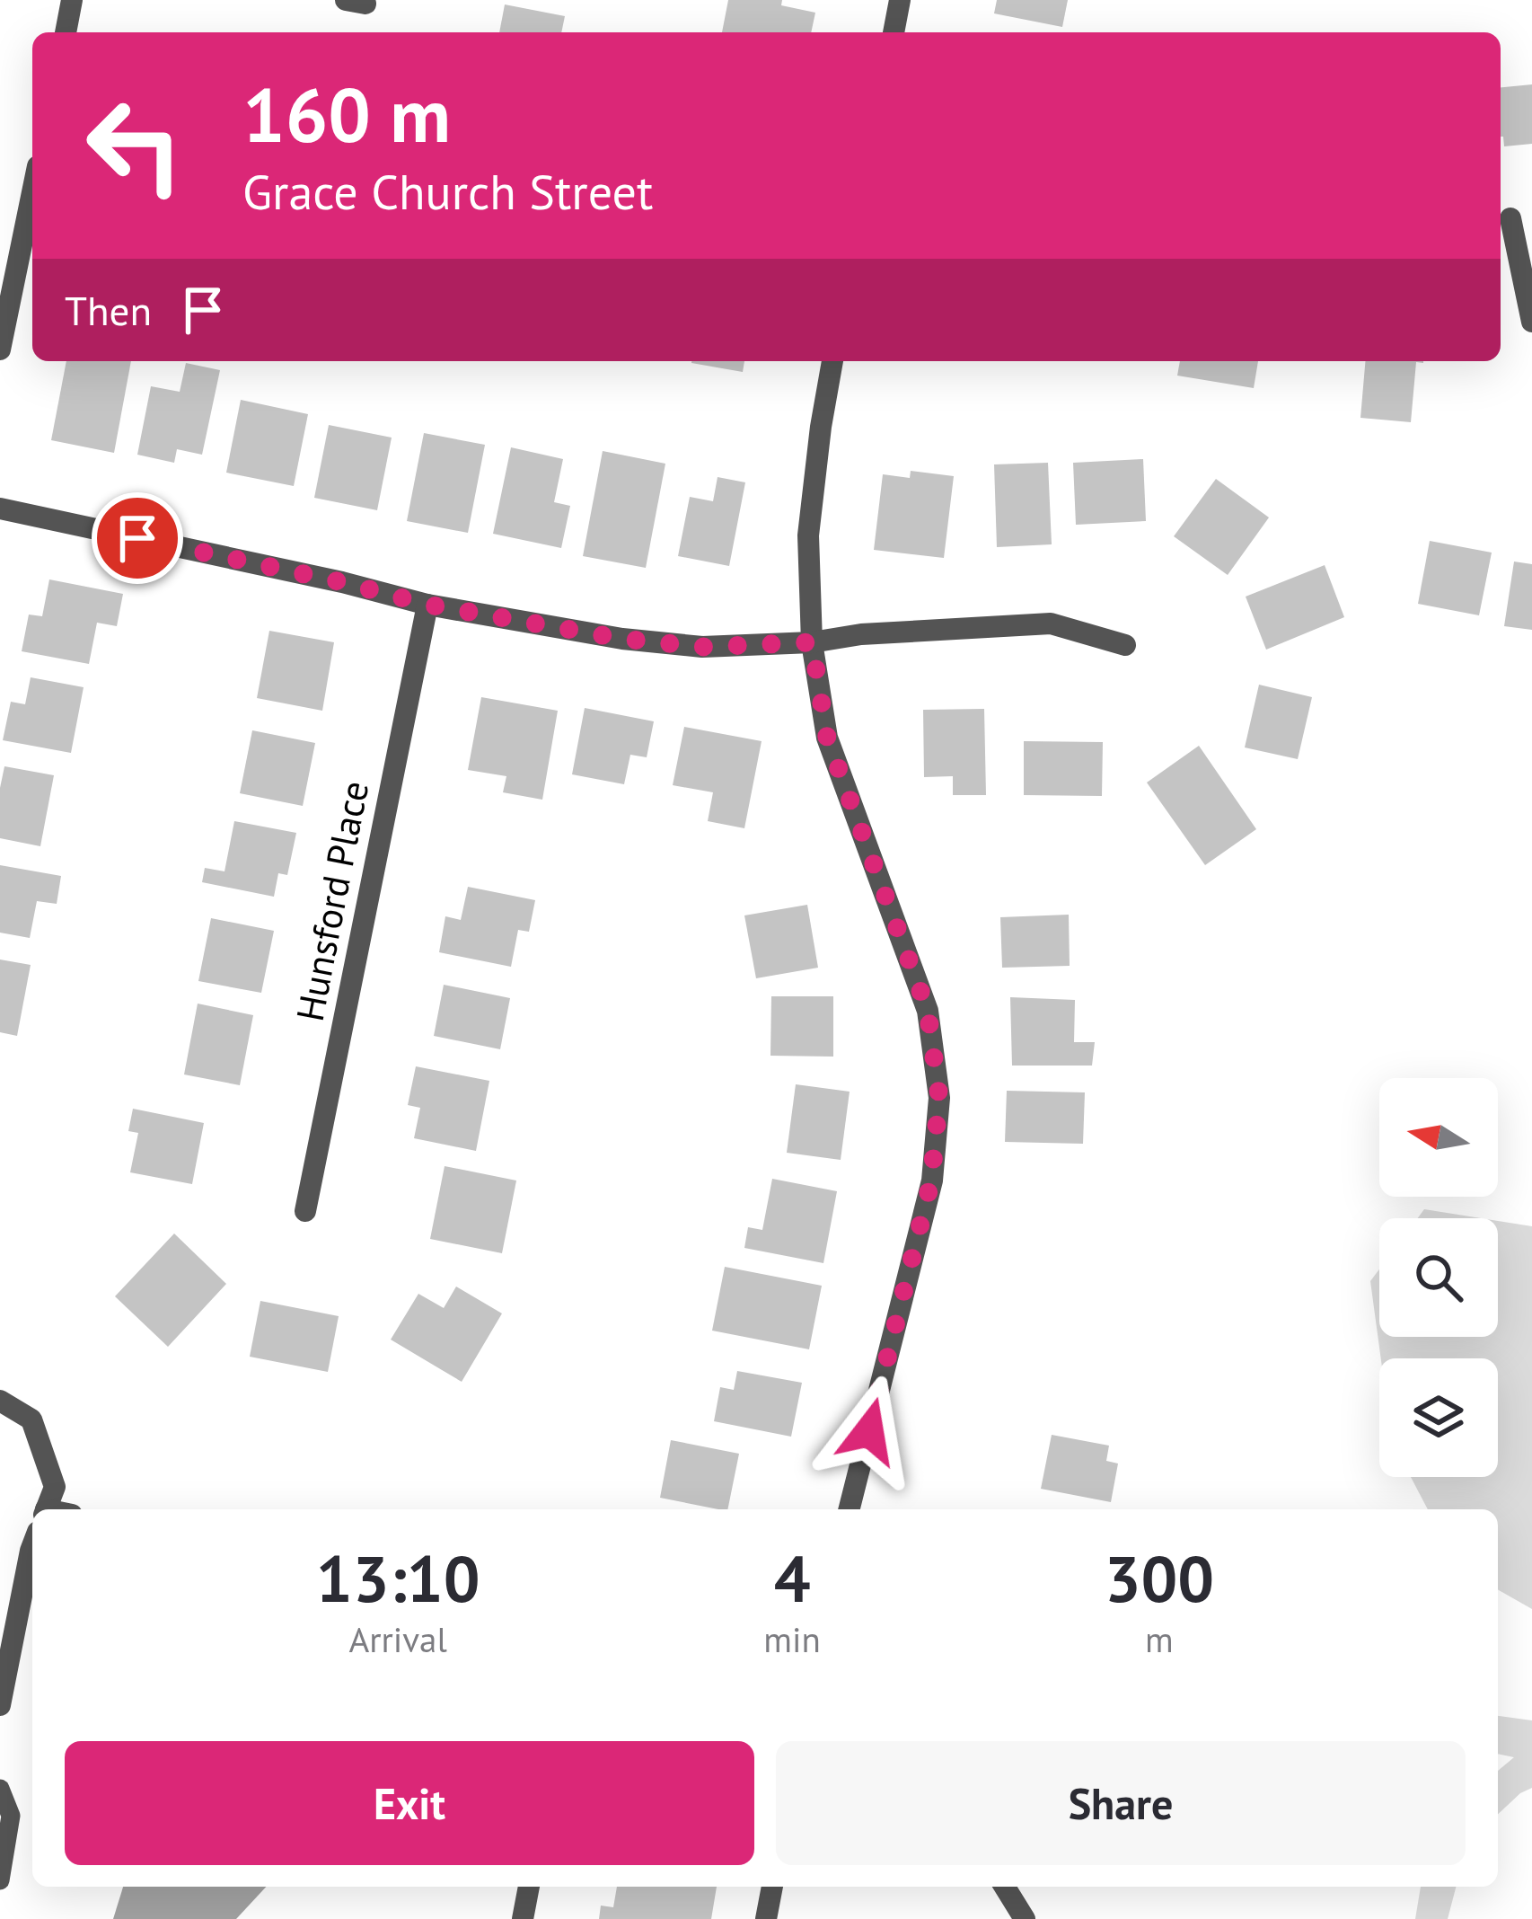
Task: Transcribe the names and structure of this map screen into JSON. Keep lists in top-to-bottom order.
{
  "streets": {
    "street": ["Hunsford Place"]
  },
  "north": "left",
  "page": {
    "turn": ["160 m", "Grace Church Street"],
    "then": "Then",
    "eta": [
      "13:10",
      "Arrival",
      "4",
      "min",
      "300",
      "m"
    ],
    "buttons": ["Exit", "Share"]
  }
}
